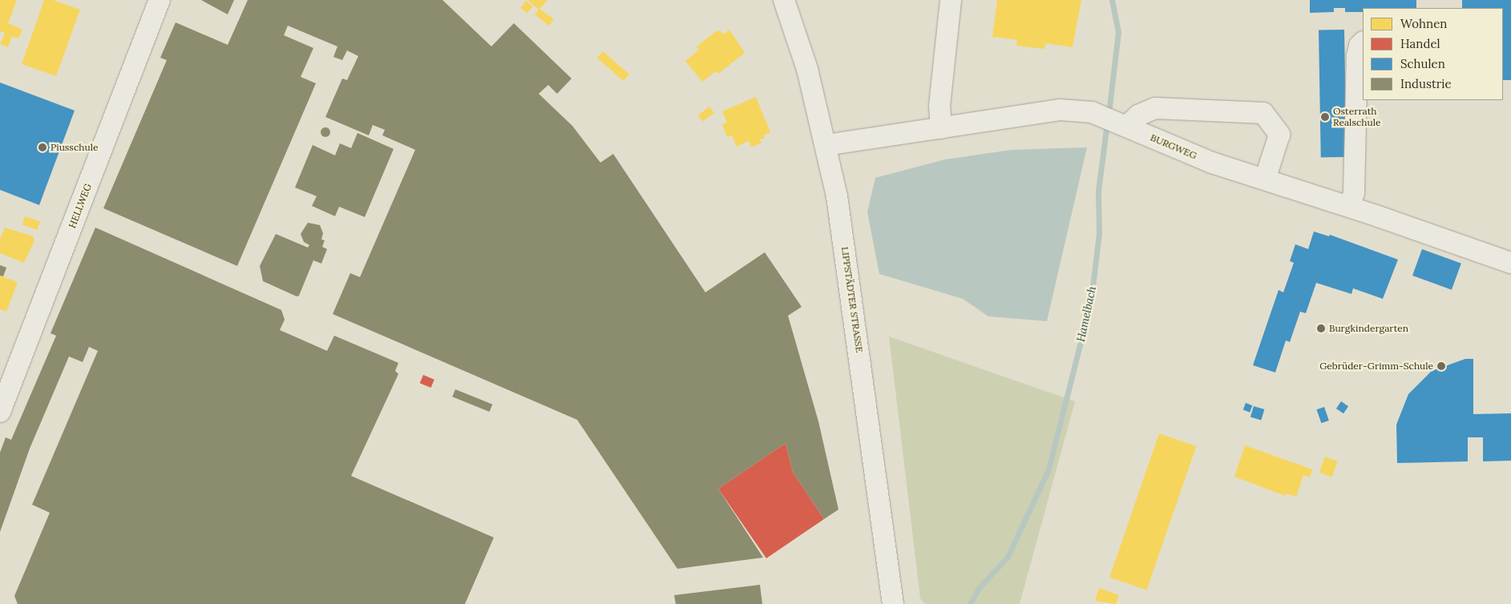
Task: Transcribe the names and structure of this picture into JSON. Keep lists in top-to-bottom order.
{
  "streets": {
    "street": ["BURGWEG", "HELLWEG", "LIPPSTÄDTER STRASSE"]
  },
  "crossings": [
    ["BURGWEG", "LIPPSTÄDTER STRASSE"]
  ],
  "water": ["Hamelbach"],
  "places": [
    "Osterrath Realschule",
    "Piusschule",
    "Burgkindergarten",
    "Gebrüder-Grimm-Schule"
  ],
  "legend": [
    "Wohnen",
    "Handel",
    "Schulen",
    "Industrie"
  ]
}
